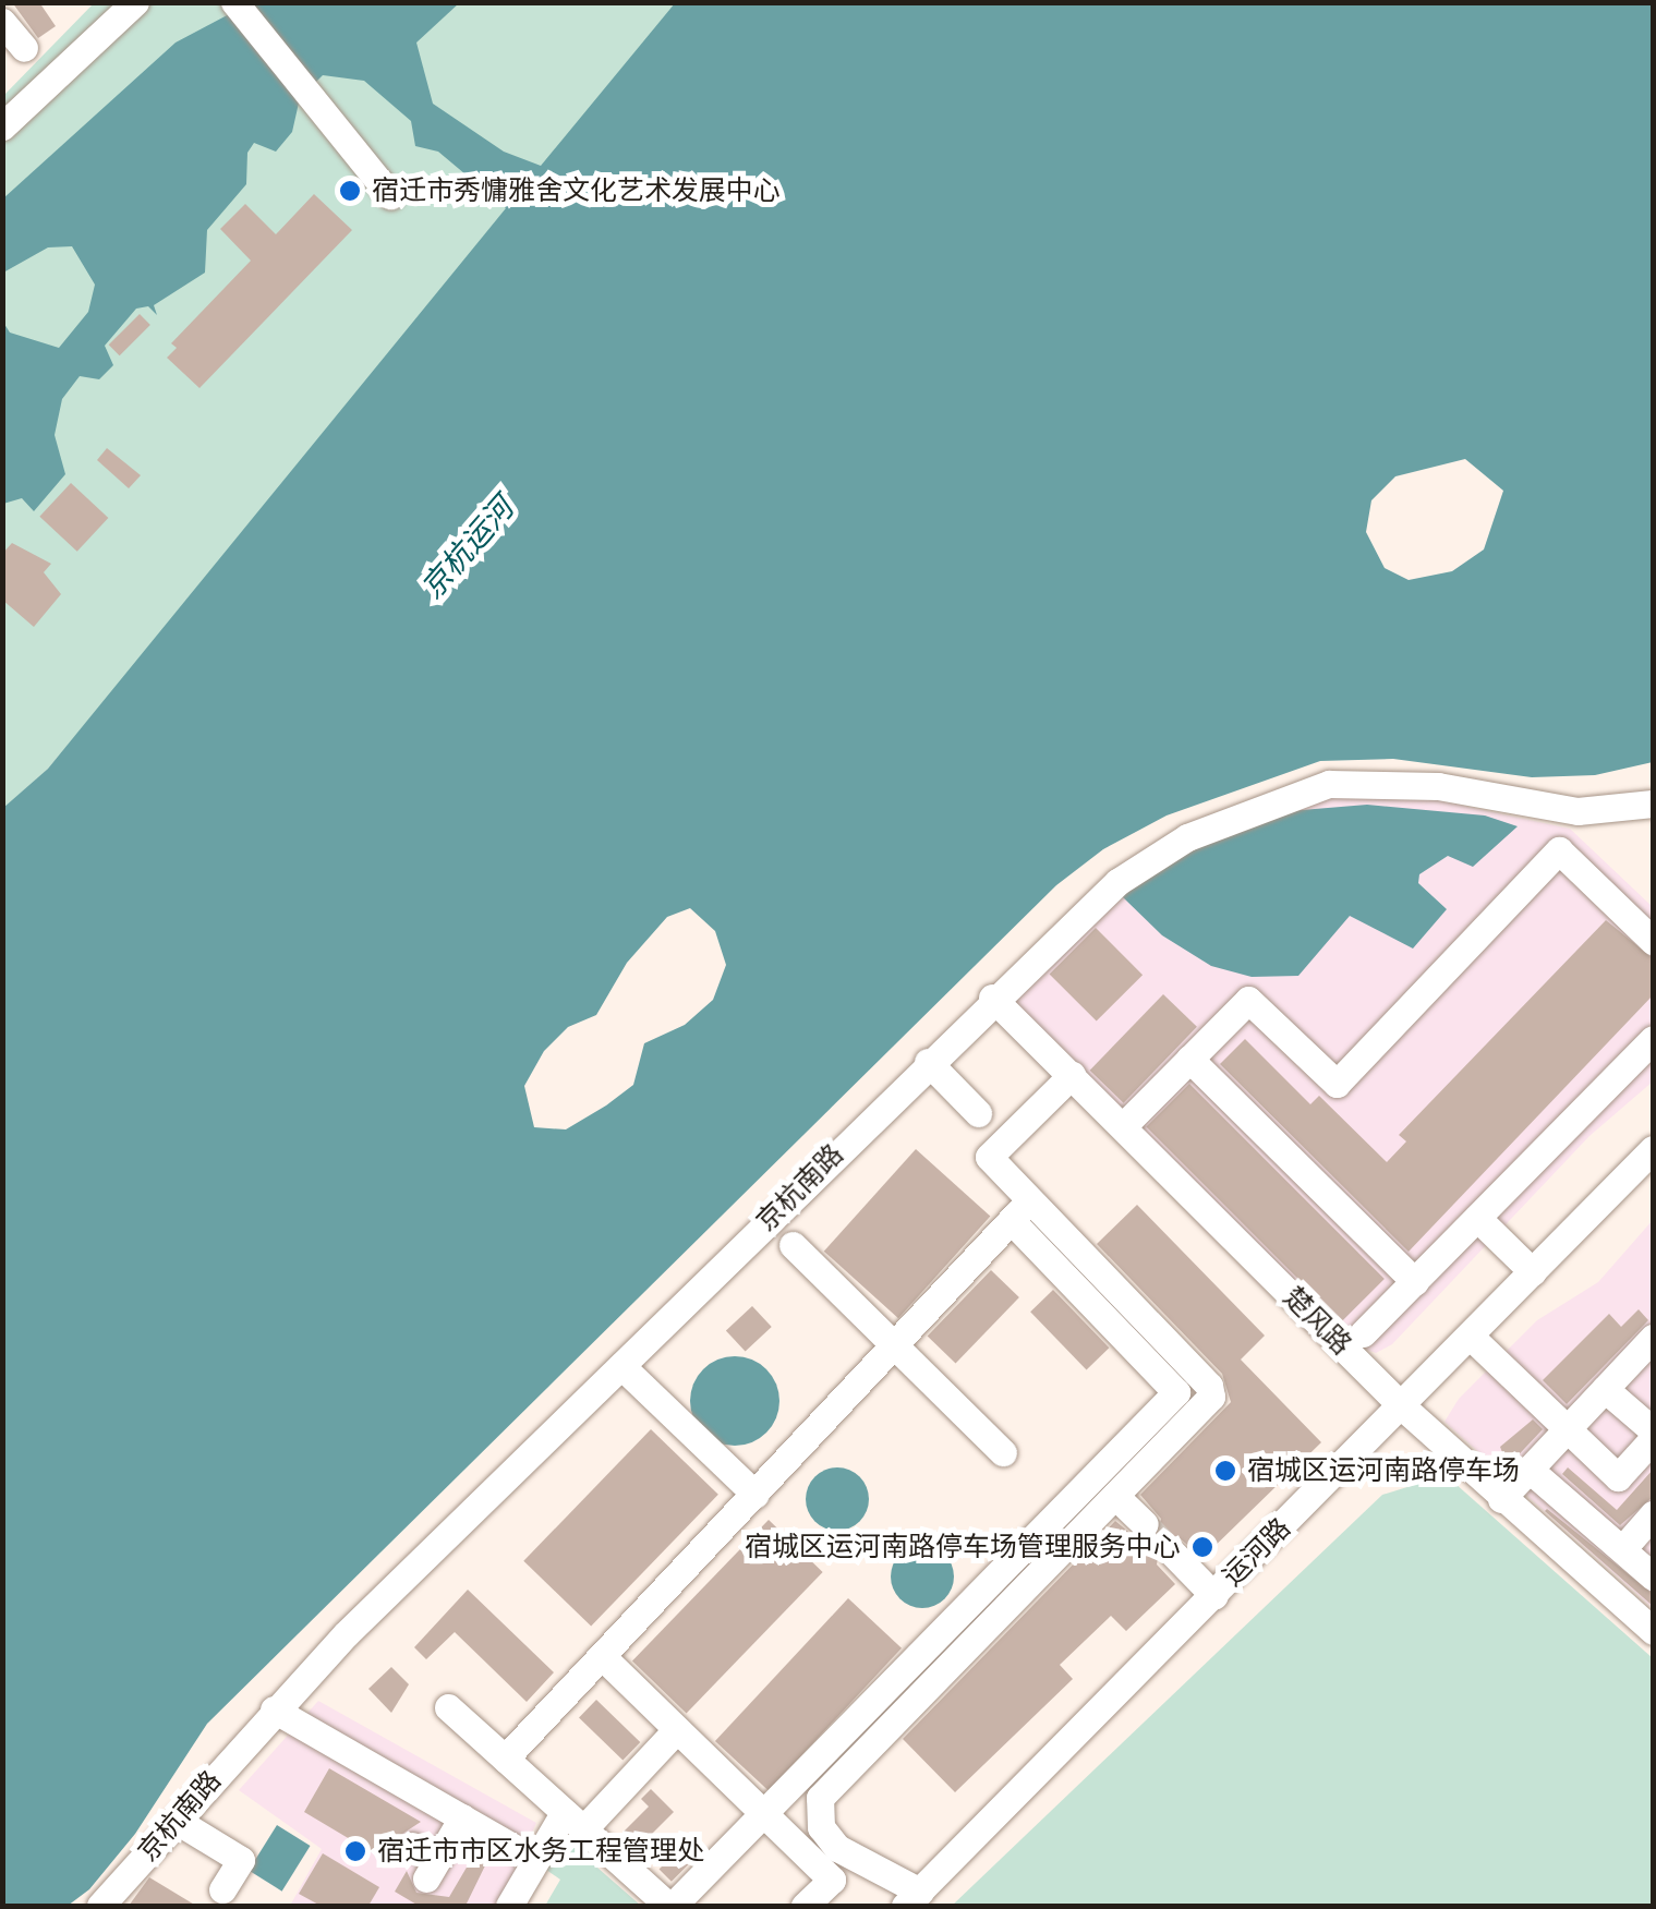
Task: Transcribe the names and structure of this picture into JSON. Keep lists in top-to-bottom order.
{
  "streets": {
    "street": ["京杭南路", "楚风路", "运河路"]
  },
  "crossings": [
    ["京杭南路", "楚风路"],
    ["楚风路", "运河路"]
  ],
  "water": ["京杭运河"],
  "places": [
    "宿迁市秀慵雅舍文化艺术发展中心",
    "宿城区运河南路停车场",
    "宿城区运河南路停车场管理服务中心",
    "宿迁市市区水务工程管理处"
  ]
}
